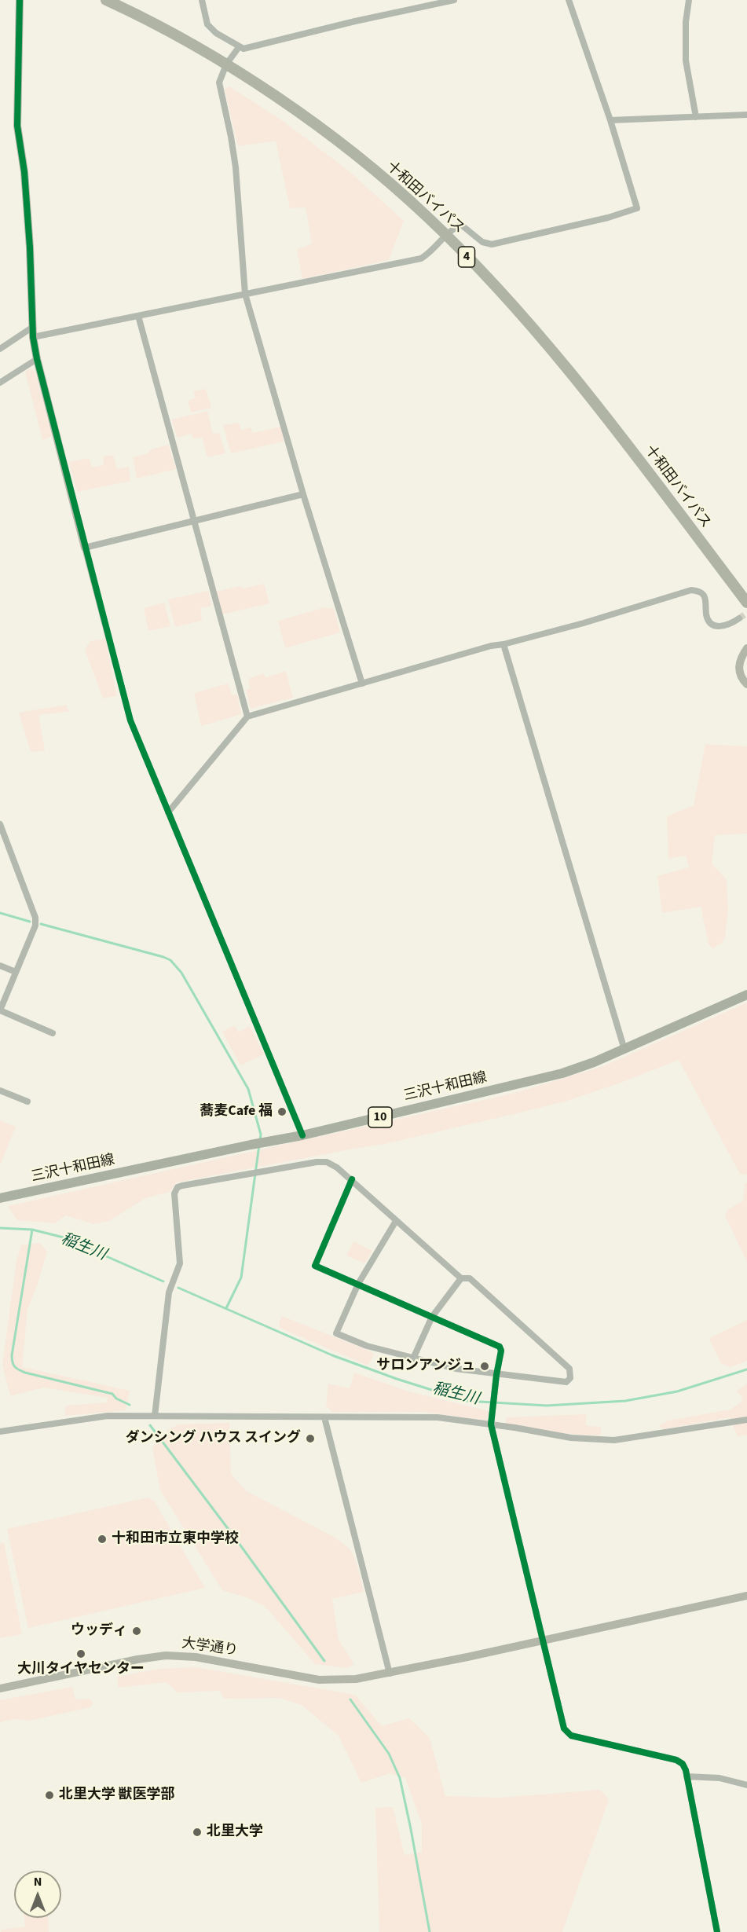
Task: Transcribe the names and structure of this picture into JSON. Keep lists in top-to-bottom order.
{
  "streets": {
    "highway": ["十和田バイパス", "4"],
    "main road": ["三沢十和田線", "10"],
    "street": ["大学通り"]
  },
  "water": ["稲生川"],
  "places": [
    "蕎麦Cafe 福",
    "サロンアンジュ",
    "ダンシング ハウス スイング",
    "十和田市立東中学校",
    "ウッディ",
    "大川タイヤセンター",
    "北里大学 獣医学部",
    "北里大学"
  ],
  "north": "top"
}
